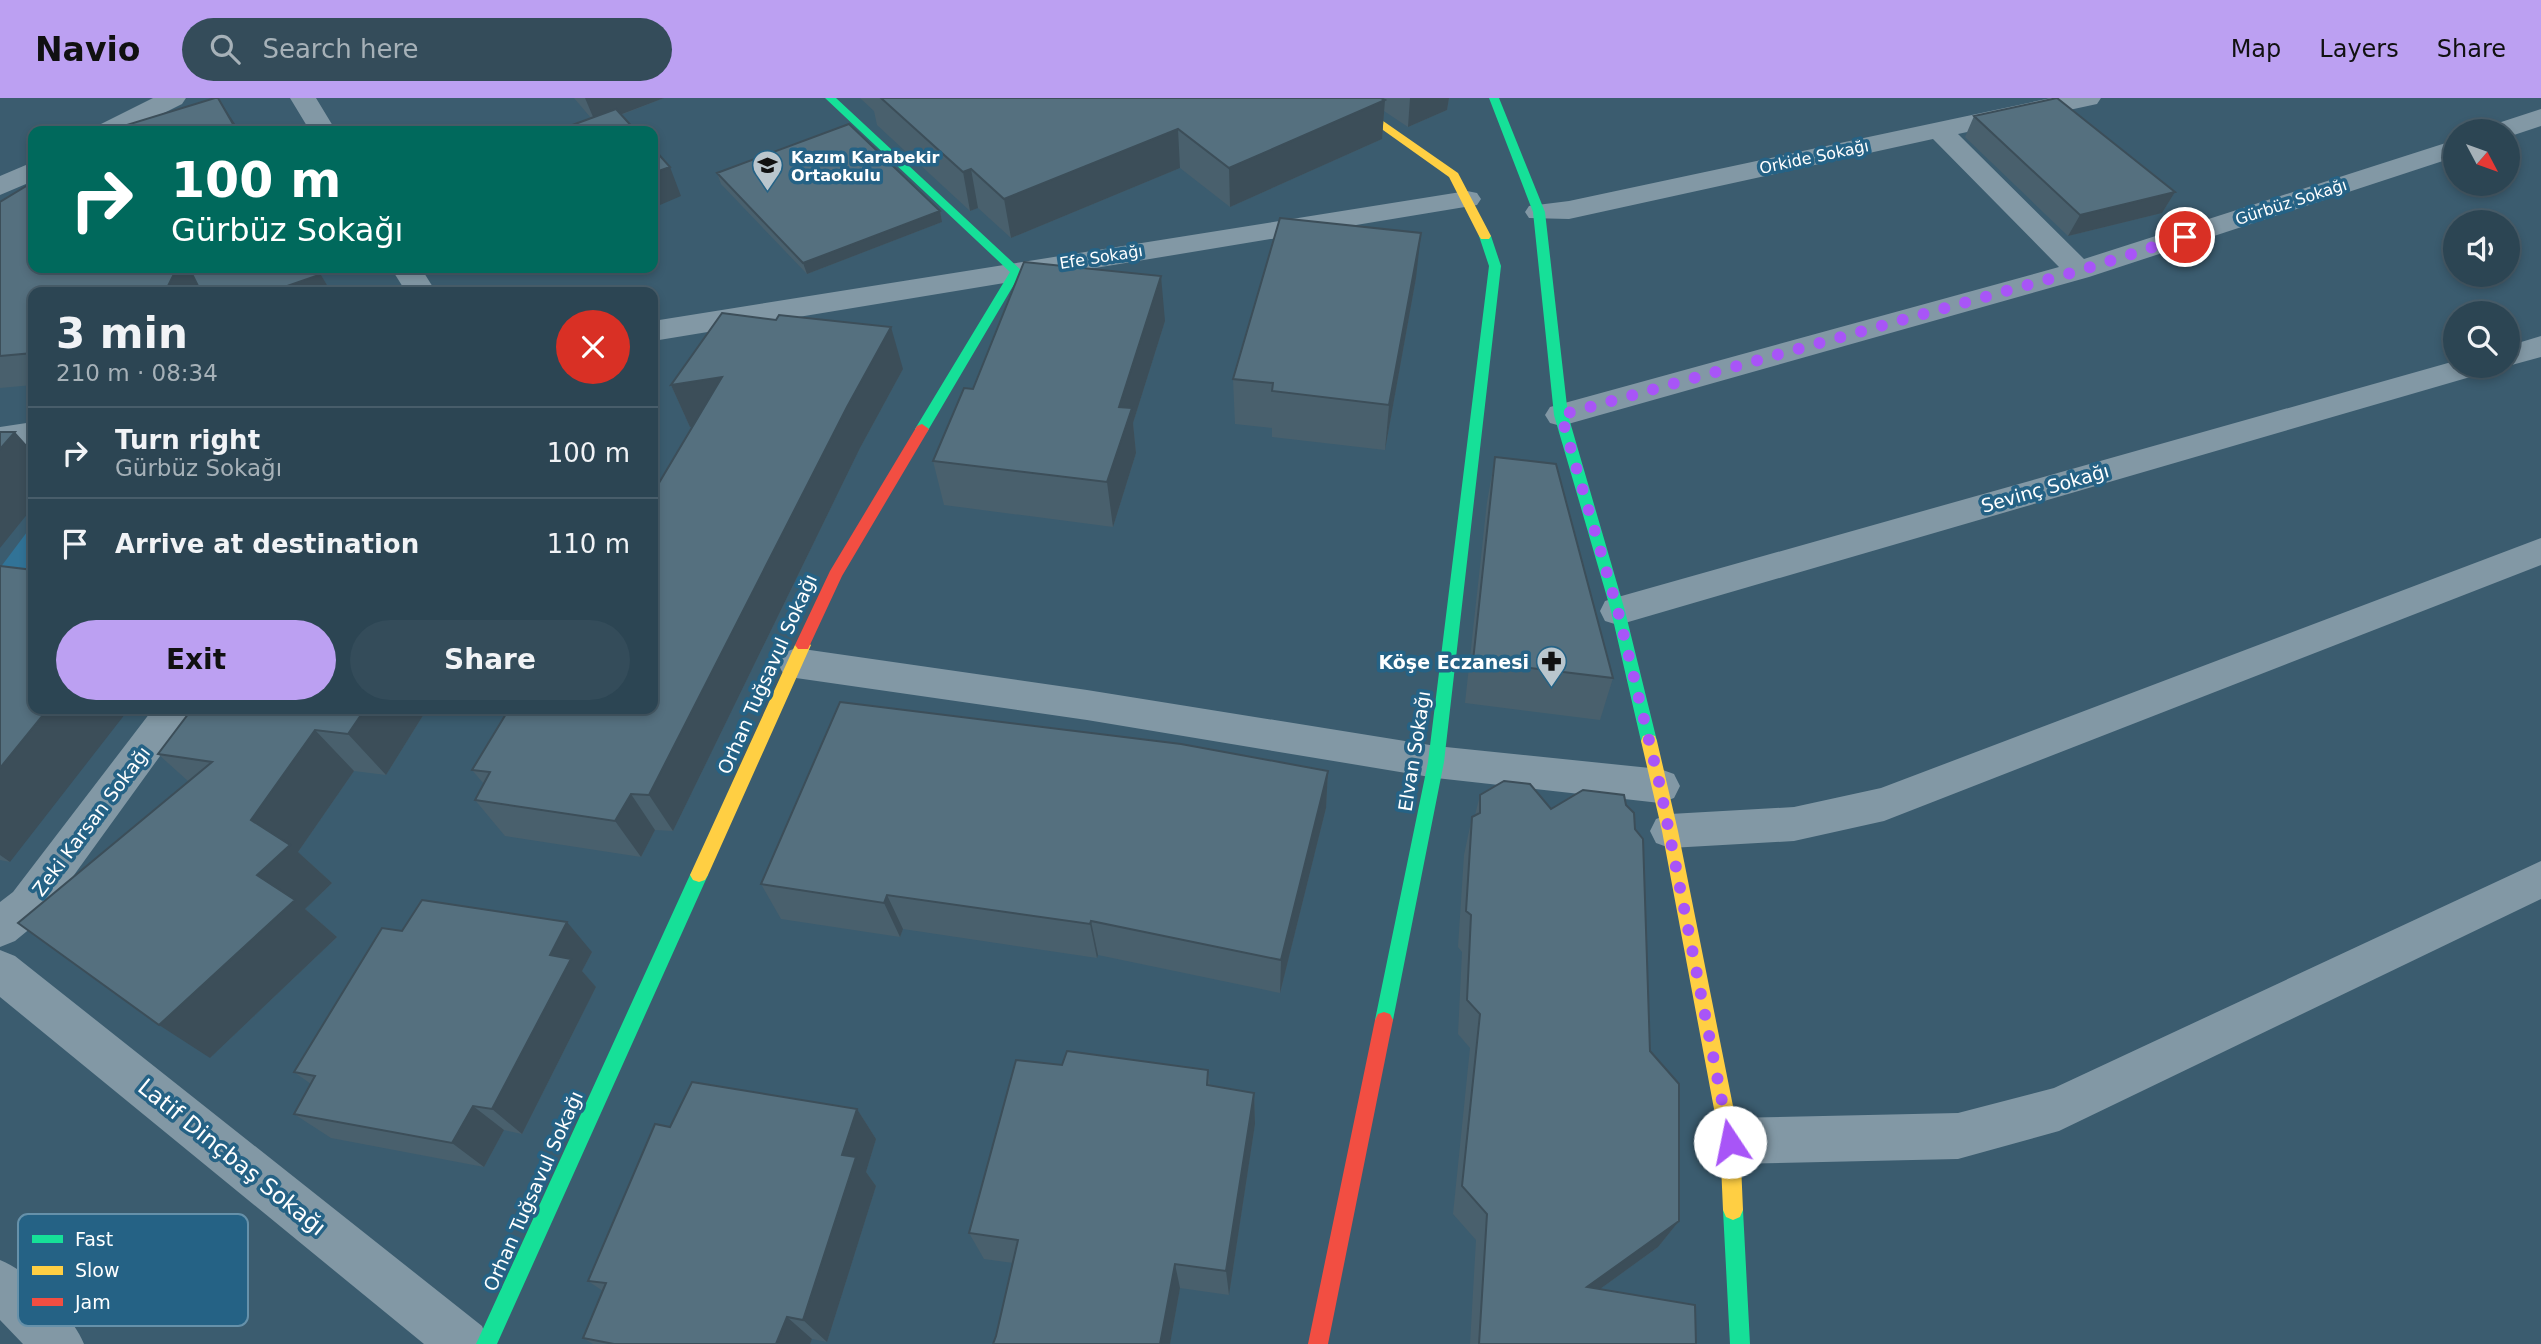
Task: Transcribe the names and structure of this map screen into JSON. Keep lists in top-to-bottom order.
{
  "streets": {
    "street": [
      "Orkide Sokağı",
      "Gürbüz Sokağı",
      "Efe Sokağı",
      "Sevinç Sokağı",
      "Orhan Tuğsavul Sokağı",
      "Elvan Sokağı",
      "Zeki Karsan Sokağı",
      "Latif Dinçbaş Sokağı"
    ]
  },
  "crossings": [
    ["Efe Sokağı", "Orhan Tuğsavul Sokağı"],
    ["Efe Sokağı", "Elvan Sokağı"]
  ],
  "places": {
    "school or university": ["Kazım Karabekir Ortaokulu"],
    "pharmacy": ["Köşe Eczanesi"]
  },
  "legend": ["Fast", "Slow", "Jam"],
  "north": "bottom right",
  "page": {
    "header": "Navio",
    "search": "Search here",
    "nav": ["Map", "Layers", "Share"],
    "turn": ["100 m", "Gürbüz Sokağı"],
    "heading": ["3 min", "210 m · 08:34"],
    "list": [
      {
        "name": "Turn right",
        "note": "Gürbüz Sokağı",
        "value": "100 m"
      },
      {
        "name": "Arrive at destination",
        "value": "110 m"
      }
    ],
    "buttons": ["Exit", "Share"]
  }
}
